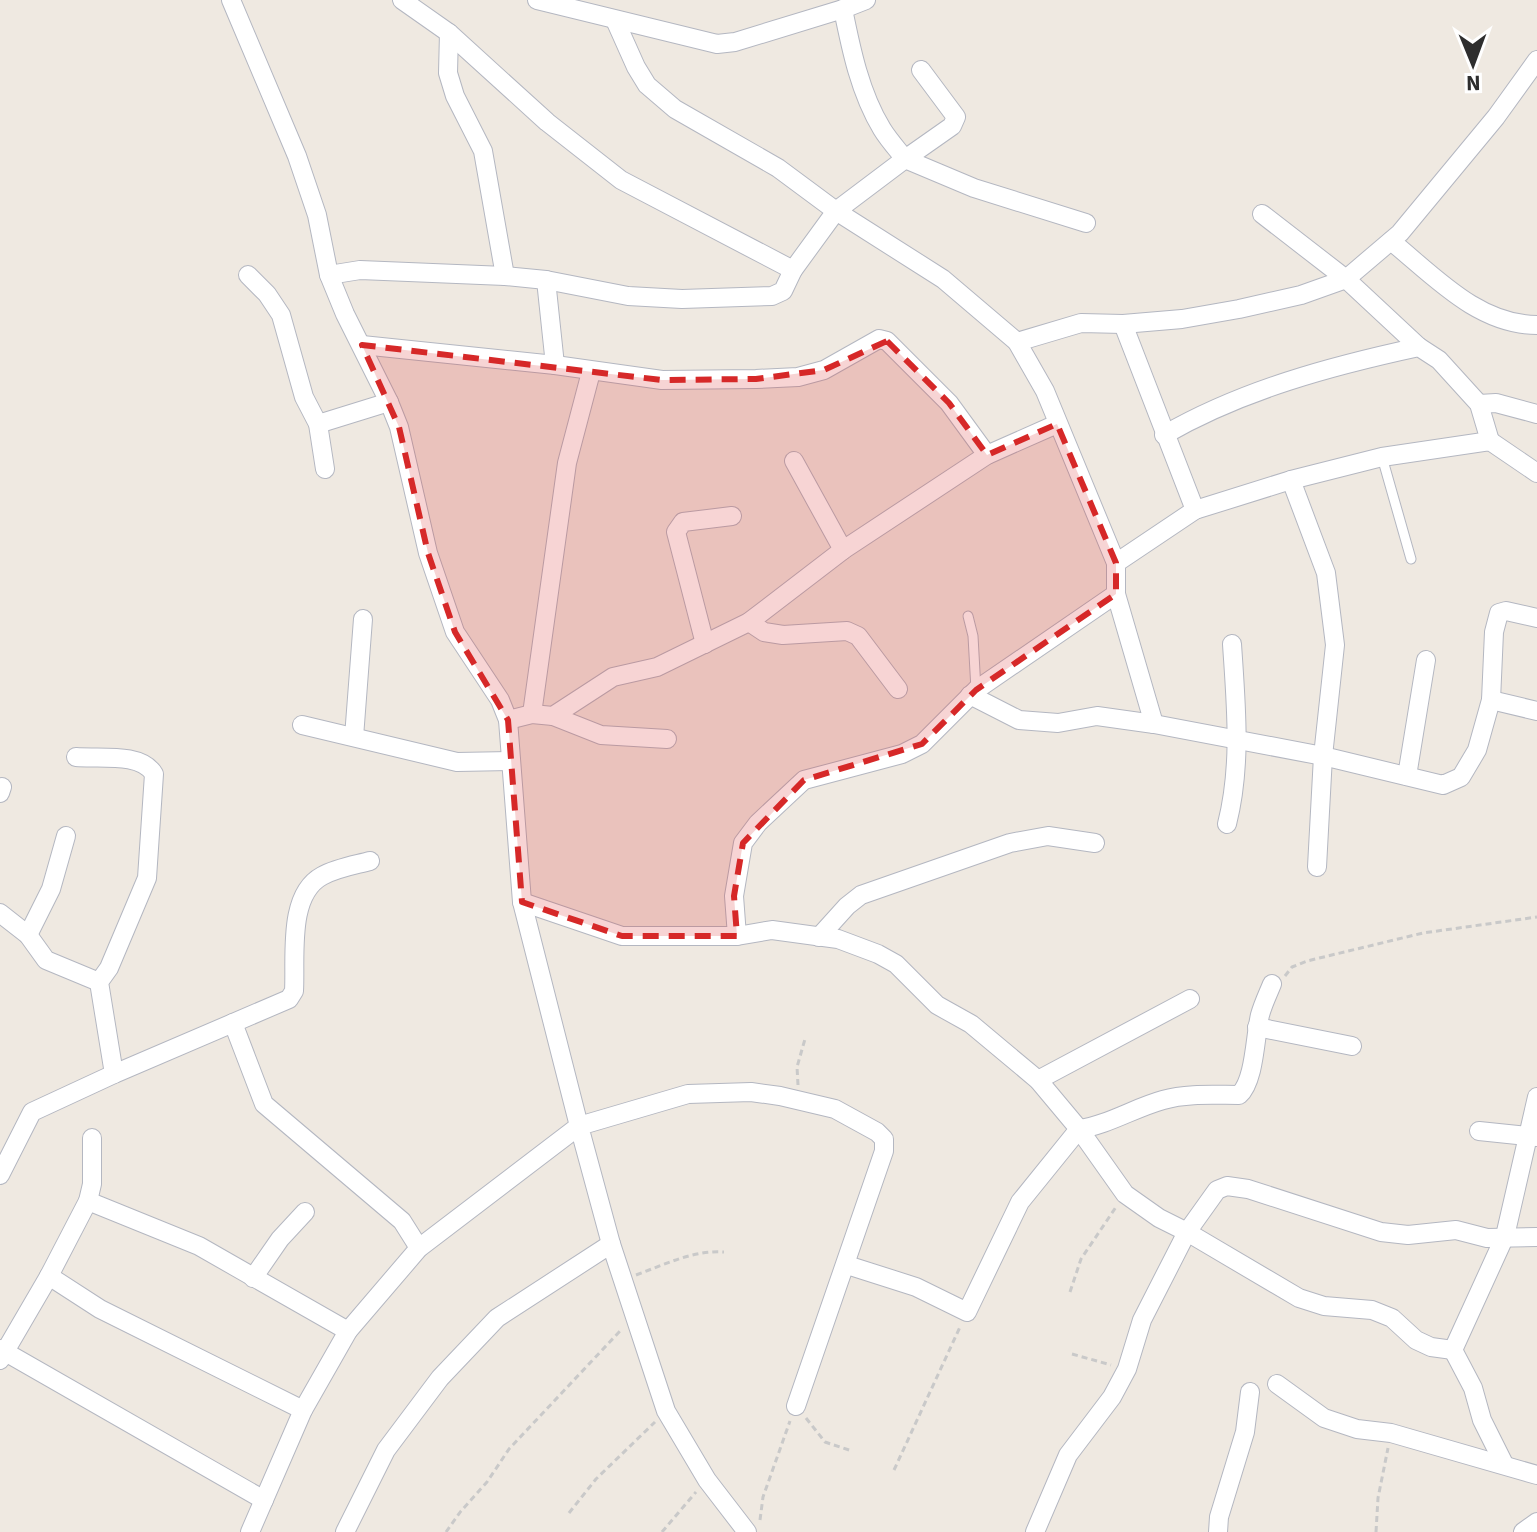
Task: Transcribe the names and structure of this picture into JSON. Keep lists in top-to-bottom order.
{
  "north": "bottom"
}
